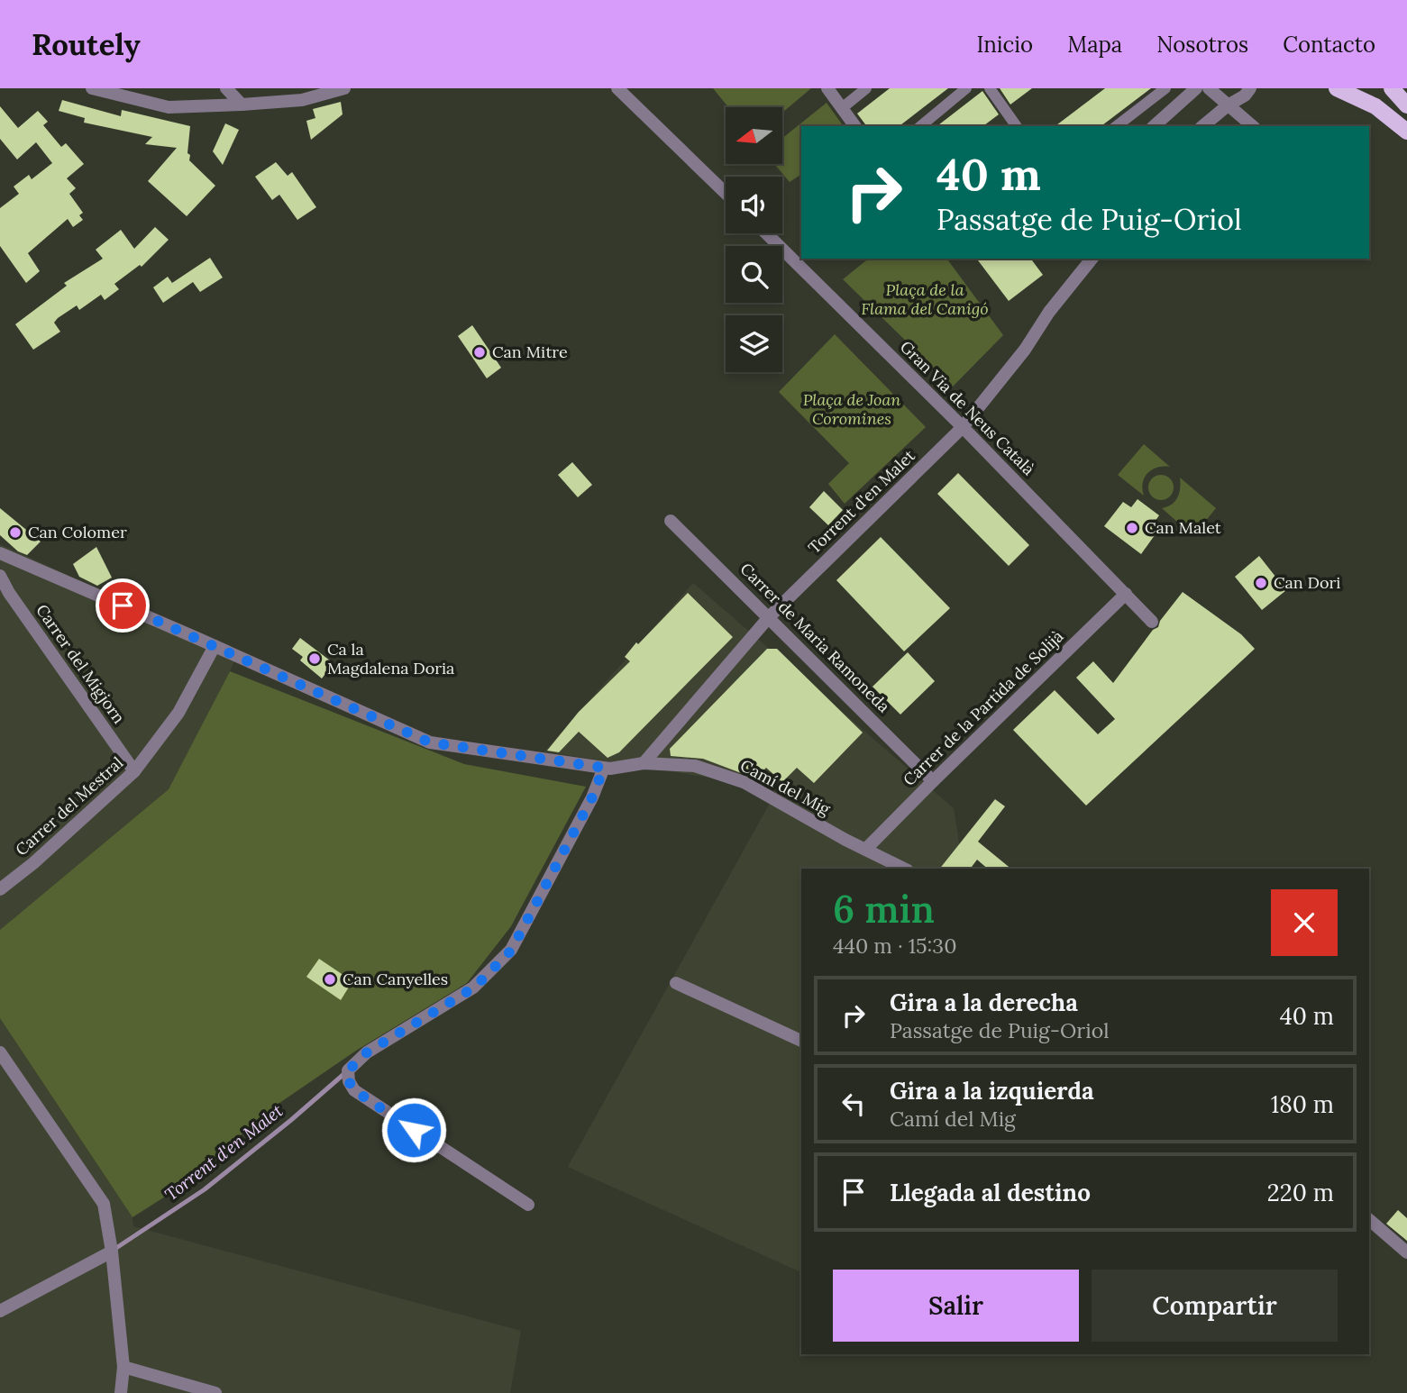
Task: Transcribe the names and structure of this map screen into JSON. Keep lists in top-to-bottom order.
{
  "streets": {
    "street": [
      "Gran Via de Neus Català",
      "Torrent d'en Malet",
      "Carrer de Maria Ramoneda",
      "Carrer del Migjorn",
      "Carrer de la Partida de Solijà",
      "Camí del Mig",
      "Carrer del Mestral"
    ]
  },
  "crossings": [
    ["Gran Via de Neus Català", "Torrent d'en Malet"],
    ["Gran Via de Neus Català", "Carrer de la Partida de Solijà"],
    ["Torrent d'en Malet", "Carrer de Maria Ramoneda"],
    ["Torrent d'en Malet", "Camí del Mig"],
    ["Carrer de Maria Ramoneda", "Carrer de la Partida de Solijà"],
    ["Carrer del Migjorn", "Carrer del Mestral"],
    ["Carrer de la Partida de Solijà", "Camí del Mig"],
    ["Camí del Mig", "Carrer del Mestral"]
  ],
  "water": ["Torrent d'en Malet"],
  "parks": ["Plaça de la Flama del Canigó", "Plaça de Joan Coromines"],
  "places": [
    "Can Mitre",
    "Can Malet",
    "Can Colomer",
    "Can Dori",
    "Ca la Magdalena Doria",
    "Can Canyelles"
  ],
  "north": "left",
  "page": {
    "header": "Routely",
    "nav": [
      "Inicio",
      "Mapa",
      "Nosotros",
      "Contacto"
    ],
    "turn": ["40 m", "Passatge de Puig-Oriol"],
    "heading": ["6 min", "440 m · 15:30"],
    "list": [
      {
        "name": "Gira a la derecha",
        "note": "Passatge de Puig-Oriol",
        "value": "40 m"
      },
      {
        "name": "Gira a la izquierda",
        "note": "Camí del Mig",
        "value": "180 m"
      },
      {
        "name": "Llegada al destino",
        "value": "220 m"
      }
    ],
    "buttons": ["Salir", "Compartir"]
  }
}
